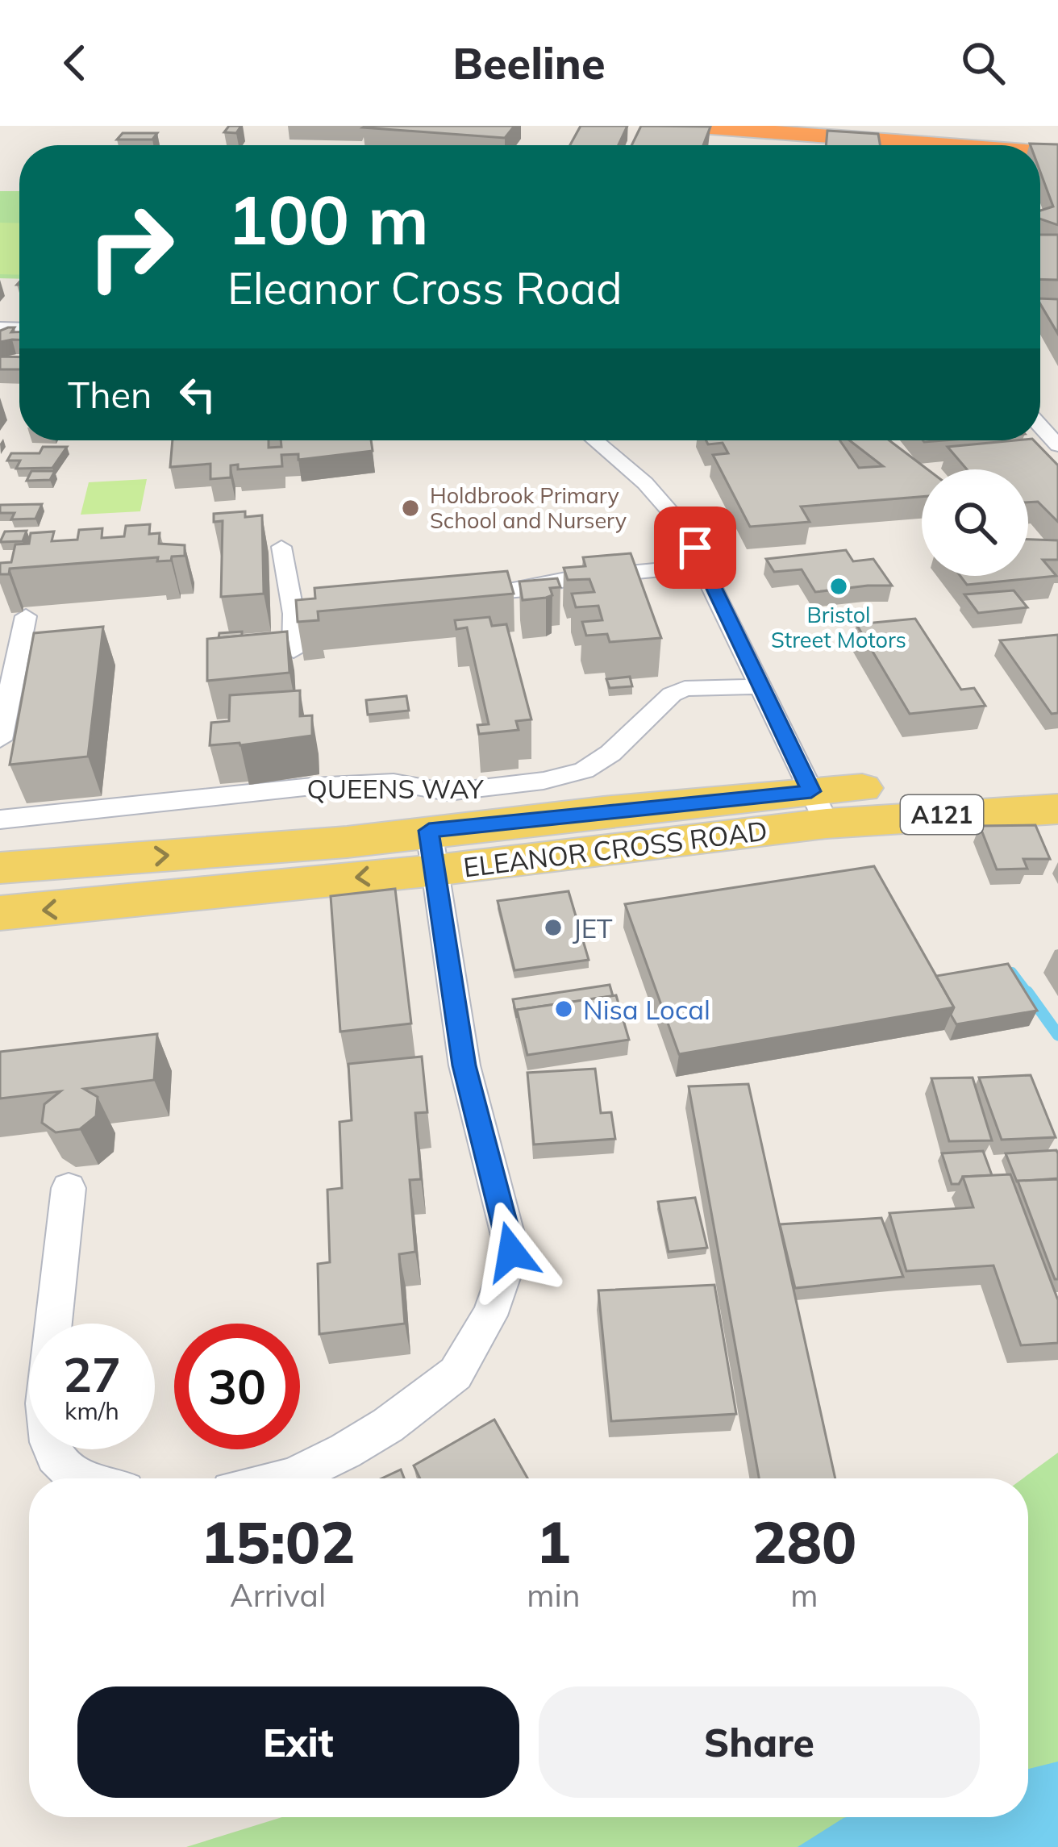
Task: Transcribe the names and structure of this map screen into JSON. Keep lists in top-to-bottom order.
{
  "streets": {
    "main road": ["A121", "ELEANOR CROSS ROAD"],
    "street": ["QUEENS WAY"]
  },
  "places": [
    "Holdbrook Primary School and Nursery",
    "Bristol Street Motors",
    "JET",
    "Nisa Local"
  ],
  "page": {
    "header": "Beeline",
    "turn": ["100 m", "Eleanor Cross Road"],
    "then": "Then",
    "speed": "27 km/h",
    "limit": "30",
    "eta": [
      "15:02",
      "Arrival",
      "1",
      "min",
      "280",
      "m"
    ],
    "buttons": ["Exit", "Share"]
  }
}
